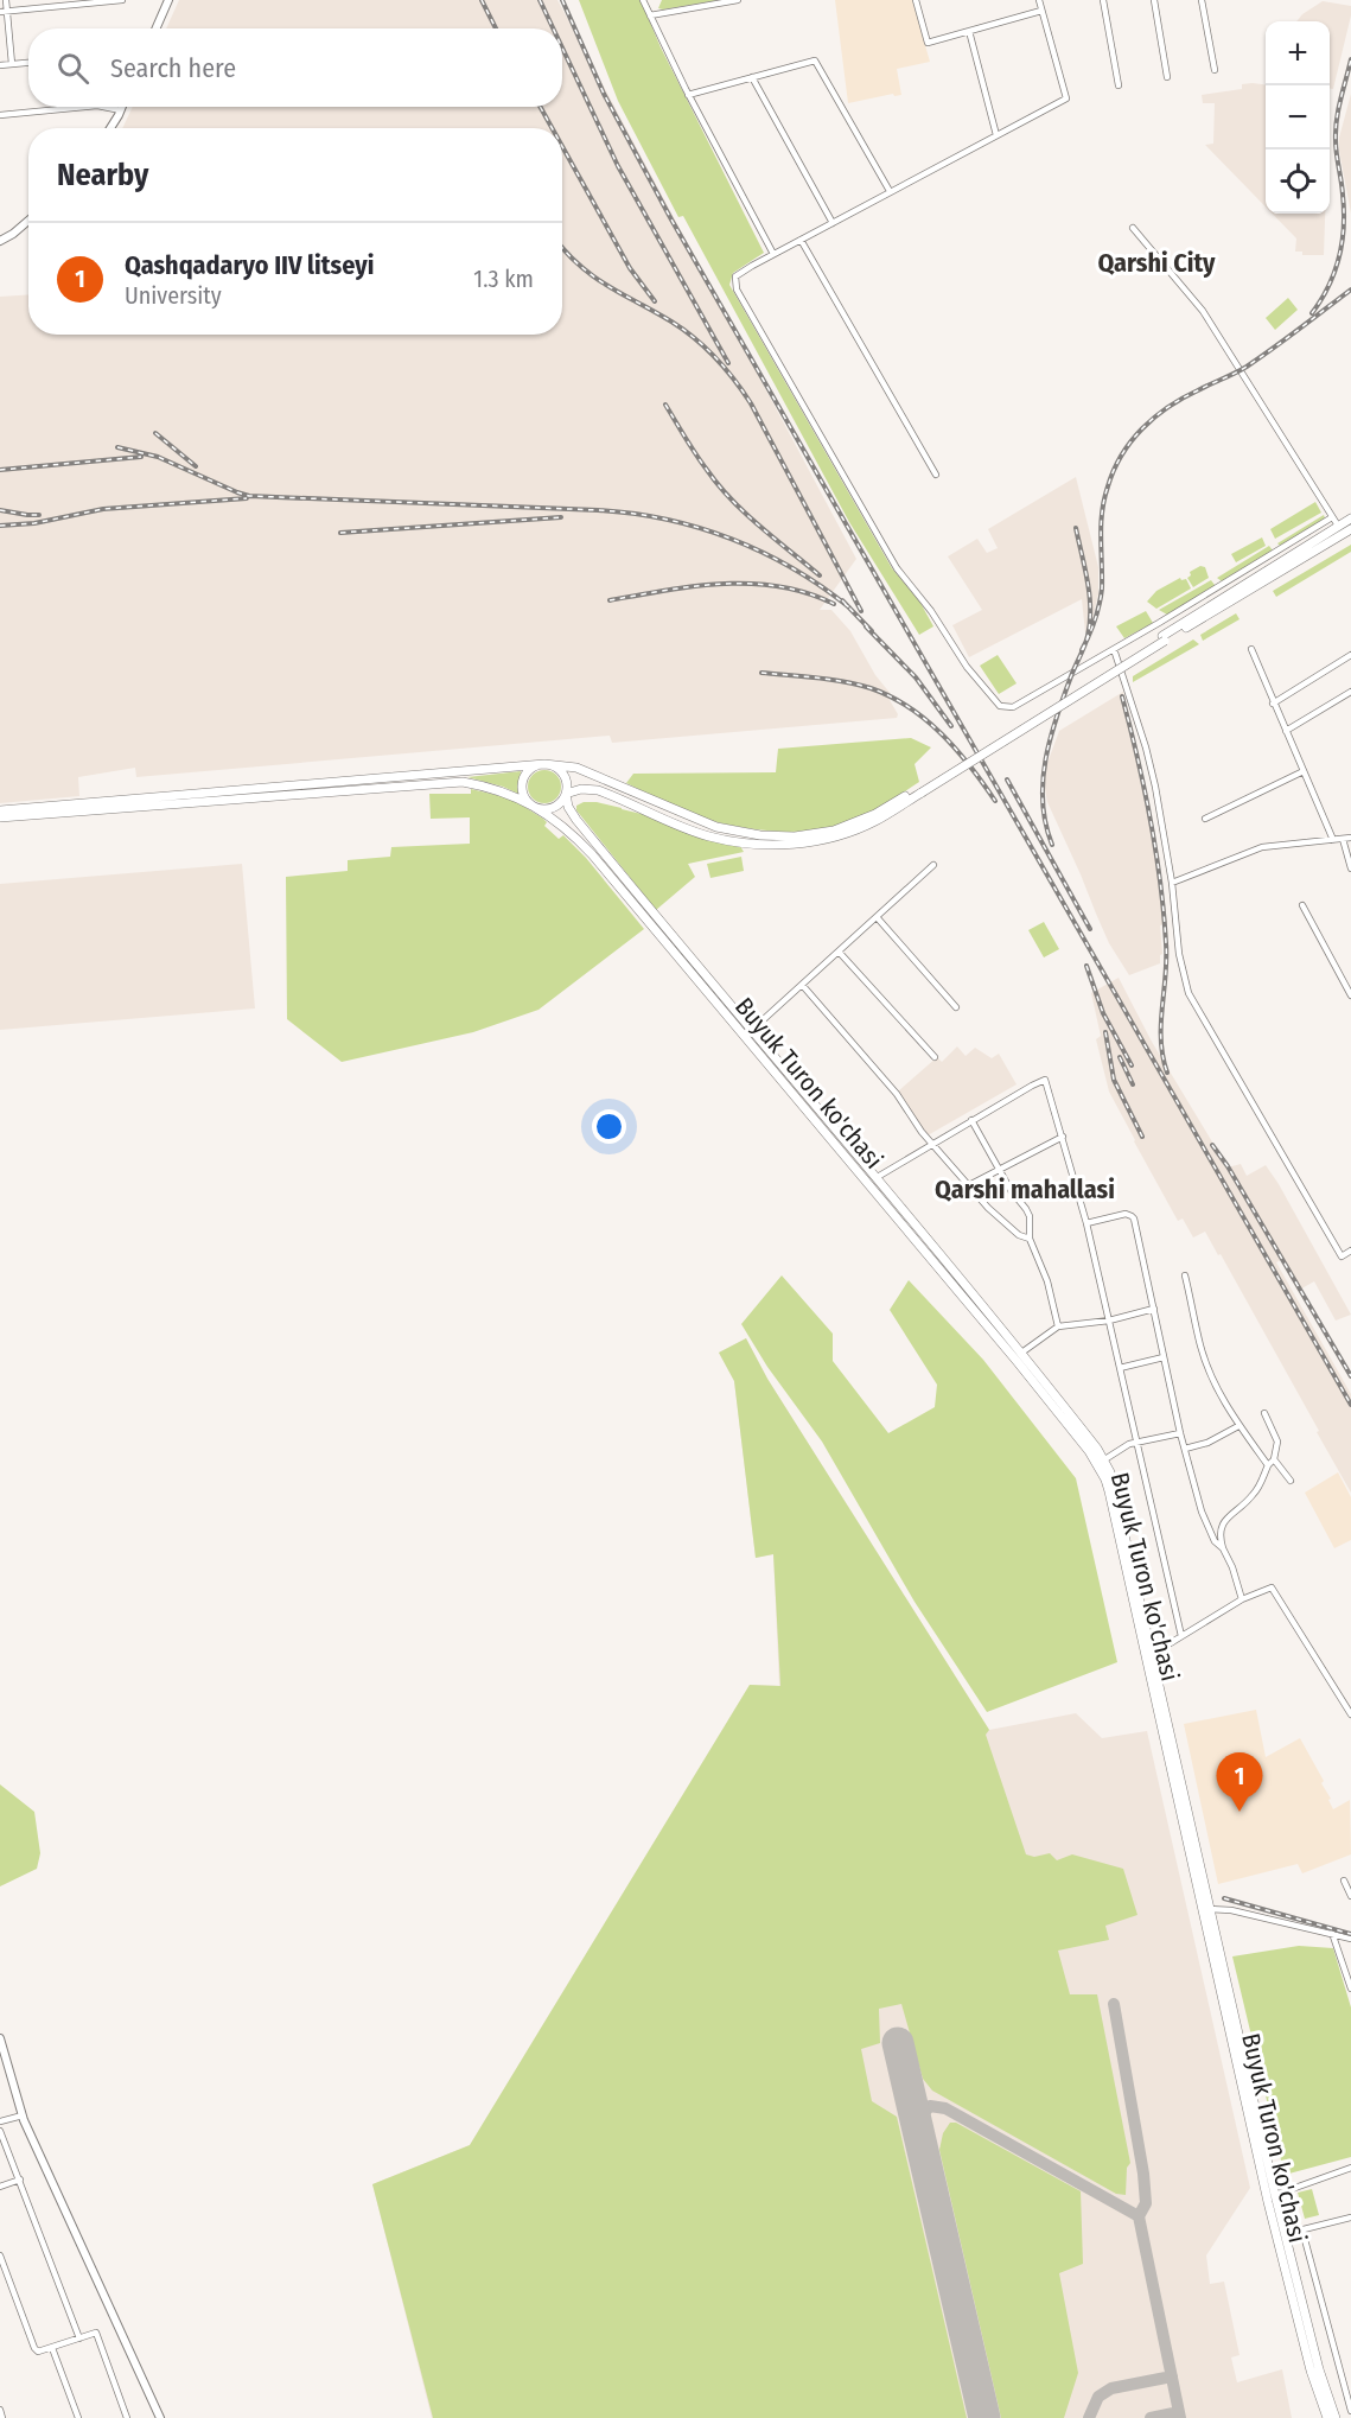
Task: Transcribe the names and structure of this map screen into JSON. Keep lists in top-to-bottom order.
{
  "streets": {
    "main road": ["Buyuk Turon ko'chasi"]
  },
  "districts": ["Qarshi City", "Qarshi mahallasi"],
  "page": {
    "map_buttons": ["+", "−"],
    "search": "Search here",
    "heading": "Nearby",
    "list": [
      {
        "mark": "1",
        "name": "Qashqadaryo IIV litseyi",
        "note": "University",
        "value": "1.3 km"
      }
    ],
    "pins": "1"
  }
}
